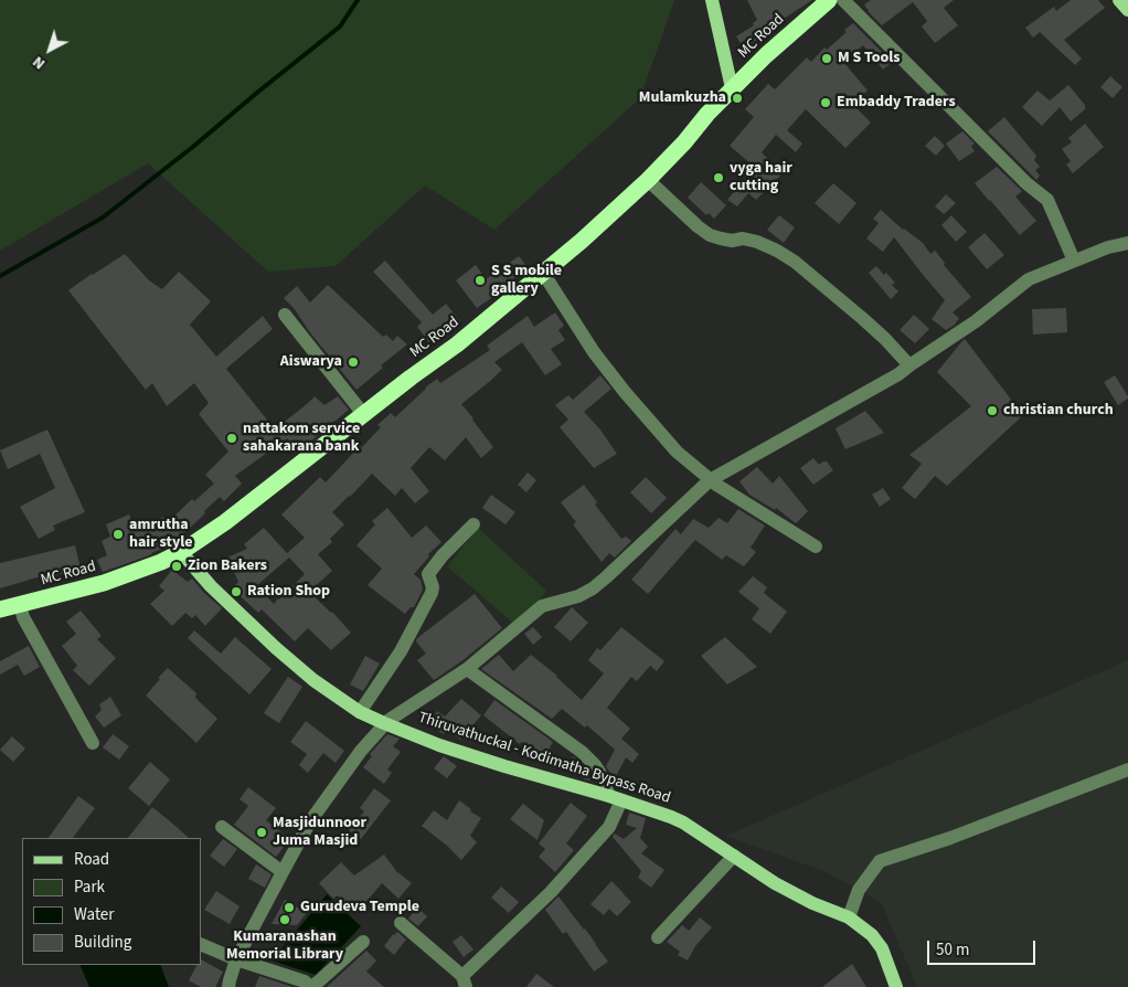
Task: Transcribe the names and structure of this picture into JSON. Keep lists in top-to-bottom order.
{
  "streets": {
    "highway": ["MC Road"],
    "main road": ["Thiruvathuckal - Kodimatha Bypass Road"]
  },
  "crossings": [
    ["MC Road", "Thiruvathuckal - Kodimatha Bypass Road"]
  ],
  "places": [
    "M S Tools",
    "Mulamkuzha",
    "Embaddy Traders",
    "vyga hair cutting",
    "S S mobile gallery",
    "Aiswarya",
    "christian church",
    "nattakom service sahakarana bank",
    "amrutha hair style",
    "Zion Bakers",
    "Ration Shop",
    "Masjidunnoor Juma Masjid",
    "Gurudeva Temple",
    "Kumaranashan Memorial Library"
  ],
  "legend": [
    "Road",
    "Park",
    "Water",
    "Building"
  ],
  "scale_bar": "50 m",
  "north": "bottom left"
}
